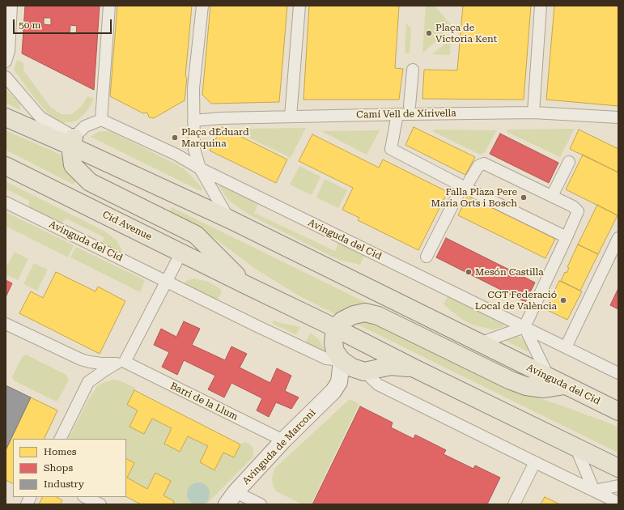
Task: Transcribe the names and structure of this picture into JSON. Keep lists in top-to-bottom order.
{
  "streets": {
    "main road": ["Cid Avenue", "Avinguda del Cid"],
    "street": ["Camí Vell de Xirivella", "Barri de la Llum", "Avinguda de Marconi"]
  },
  "crossings": [
    ["Avinguda del Cid", "Avinguda de Marconi"],
    ["Barri de la Llum", "Avinguda de Marconi"]
  ],
  "places": [
    "Plaça de Victoria Kent",
    "Plaça d´Eduard Marquina",
    "Falla Plaza Pere Maria Orts i Bosch",
    "Mesón Castilla",
    "CGT Federació Local de València"
  ],
  "legend": ["Homes", "Shops", "Industry"],
  "scale_bar": "50 m"
}
